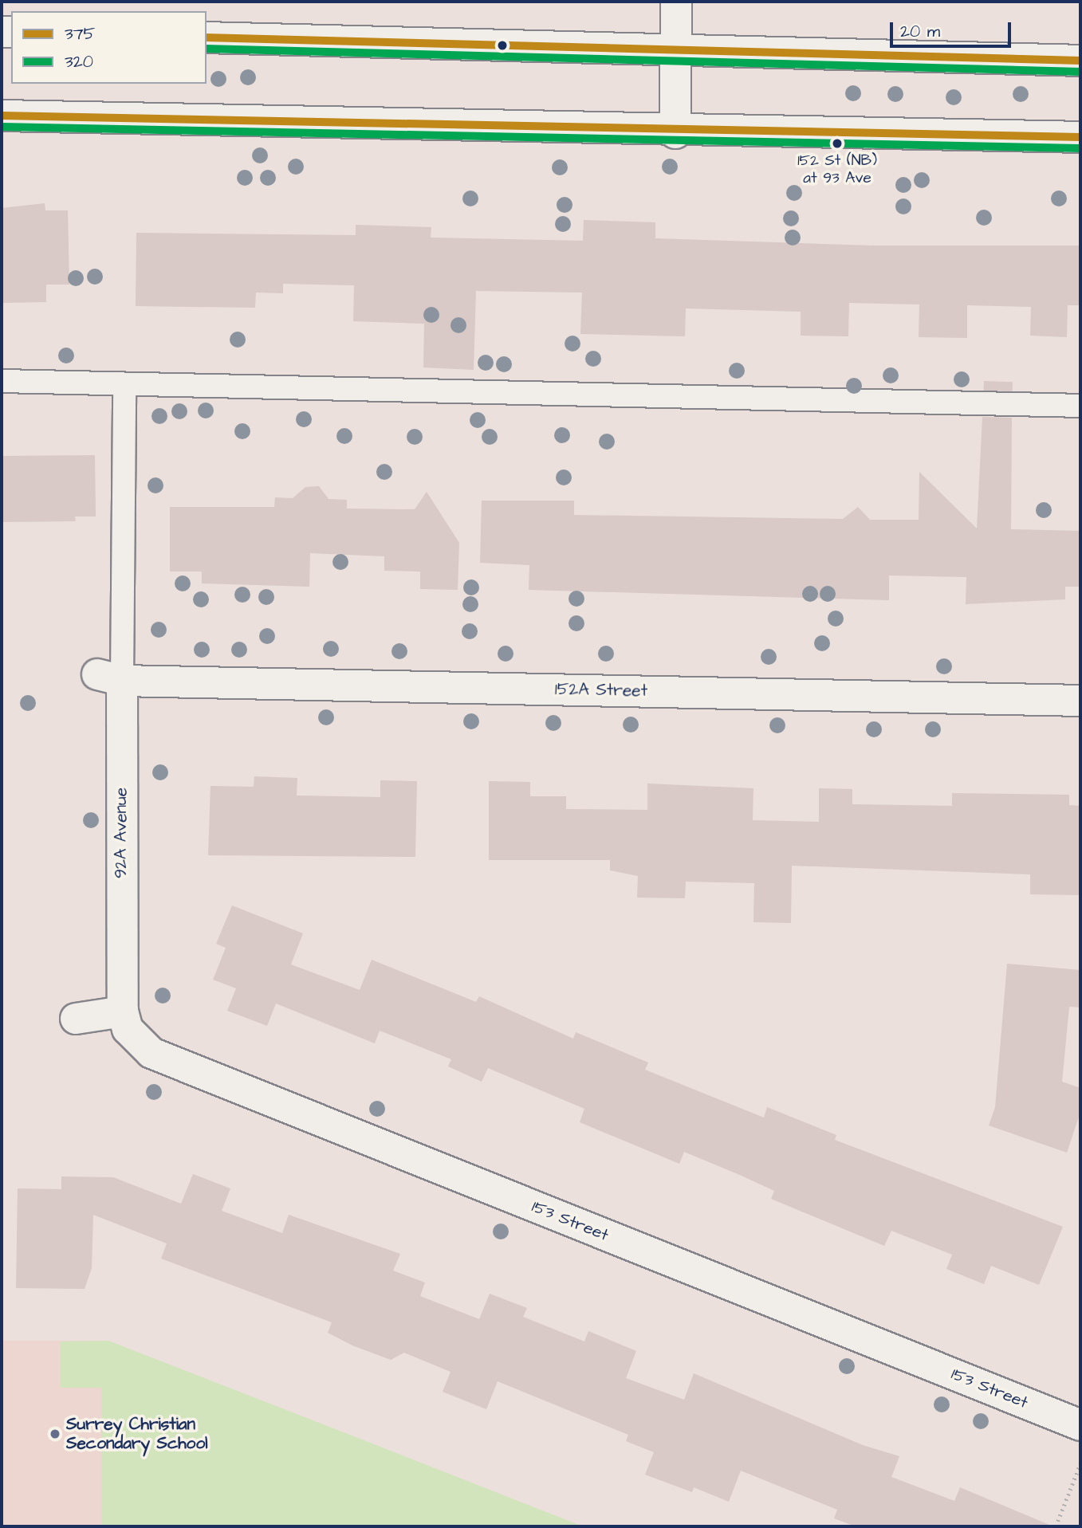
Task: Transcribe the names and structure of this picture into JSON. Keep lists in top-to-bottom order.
{
  "streets": {
    "street": ["152A Street", "92A Avenue", "153 Street"]
  },
  "crossings": [
    ["152A Street", "92A Avenue"],
    ["92A Avenue", "153 Street"]
  ],
  "places": ["152 St (NB) at 93 Ave", "Surrey Christian Secondary School"],
  "lines": ["transit line 375", "transit line 320"],
  "legend": ["375", "320"],
  "scale_bar": "20 m"
}
